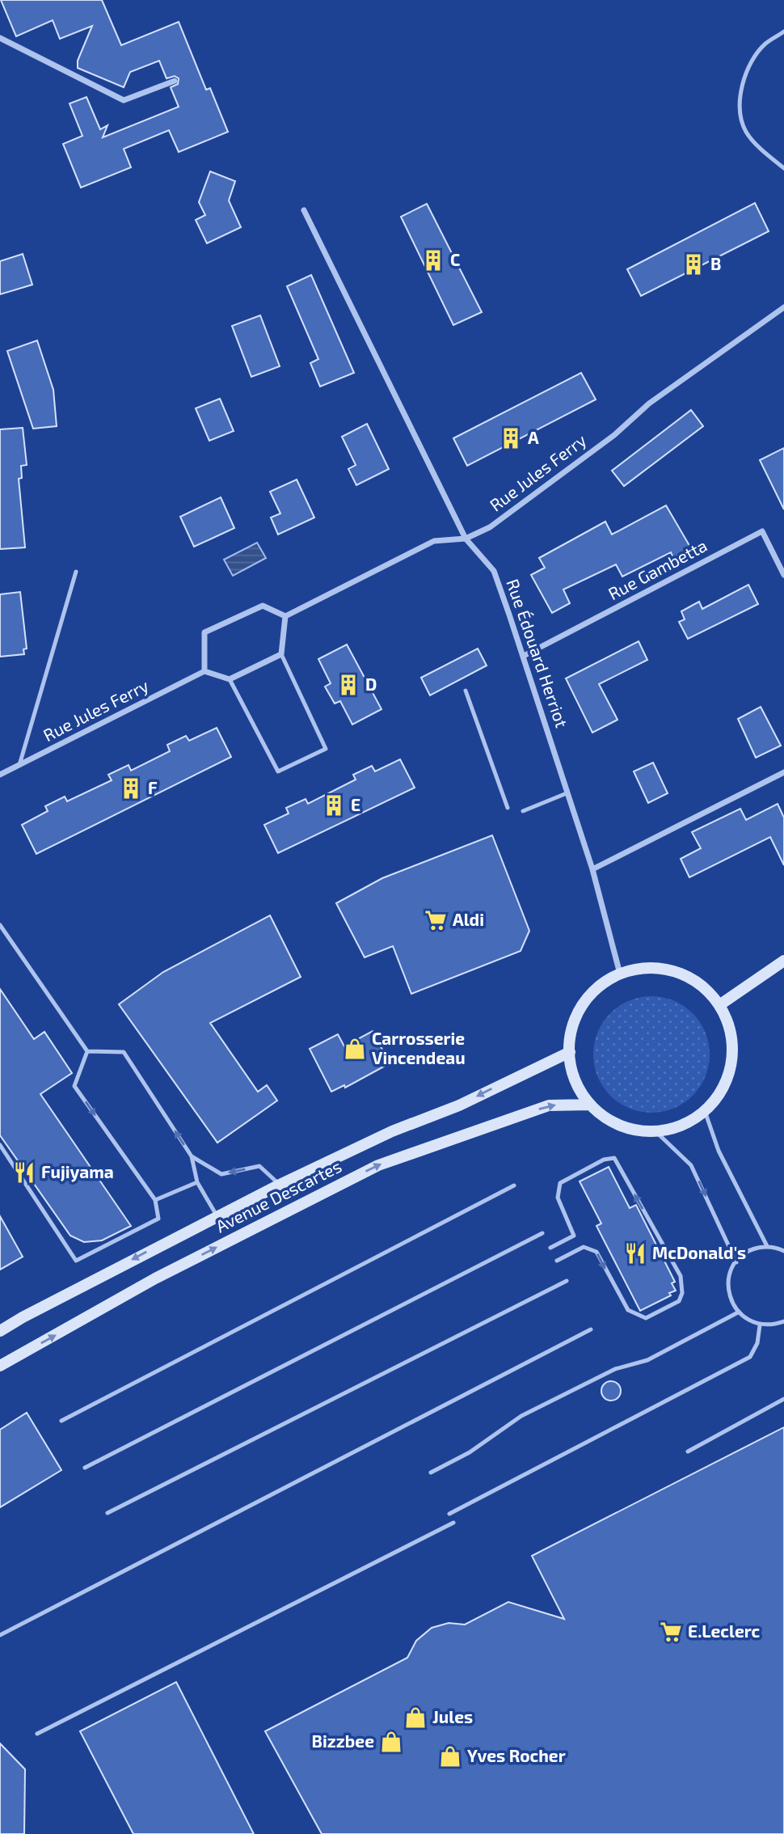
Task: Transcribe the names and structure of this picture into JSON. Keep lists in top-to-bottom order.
{
  "streets": {
    "main road": ["Avenue Descartes"],
    "street": ["Rue Jules Ferry", "Rue Gambetta", "Rue Édouard Herriot"]
  },
  "crossings": [
    ["Rue Jules Ferry", "Rue Édouard Herriot"],
    ["Rue Gambetta", "Rue Édouard Herriot"],
    ["Rue Édouard Herriot", "Avenue Descartes"]
  ],
  "places": {
    "building": [
      "C",
      "B",
      "A",
      "D",
      "F",
      "E"
    ],
    "supermarket": ["Aldi", "E.Leclerc"],
    "shop": [
      "Carrosserie Vincendeau",
      "Jules",
      "Bizzbee",
      "Yves Rocher"
    ],
    "restaurant": ["Fujiyama", "McDonald's"]
  }
}
